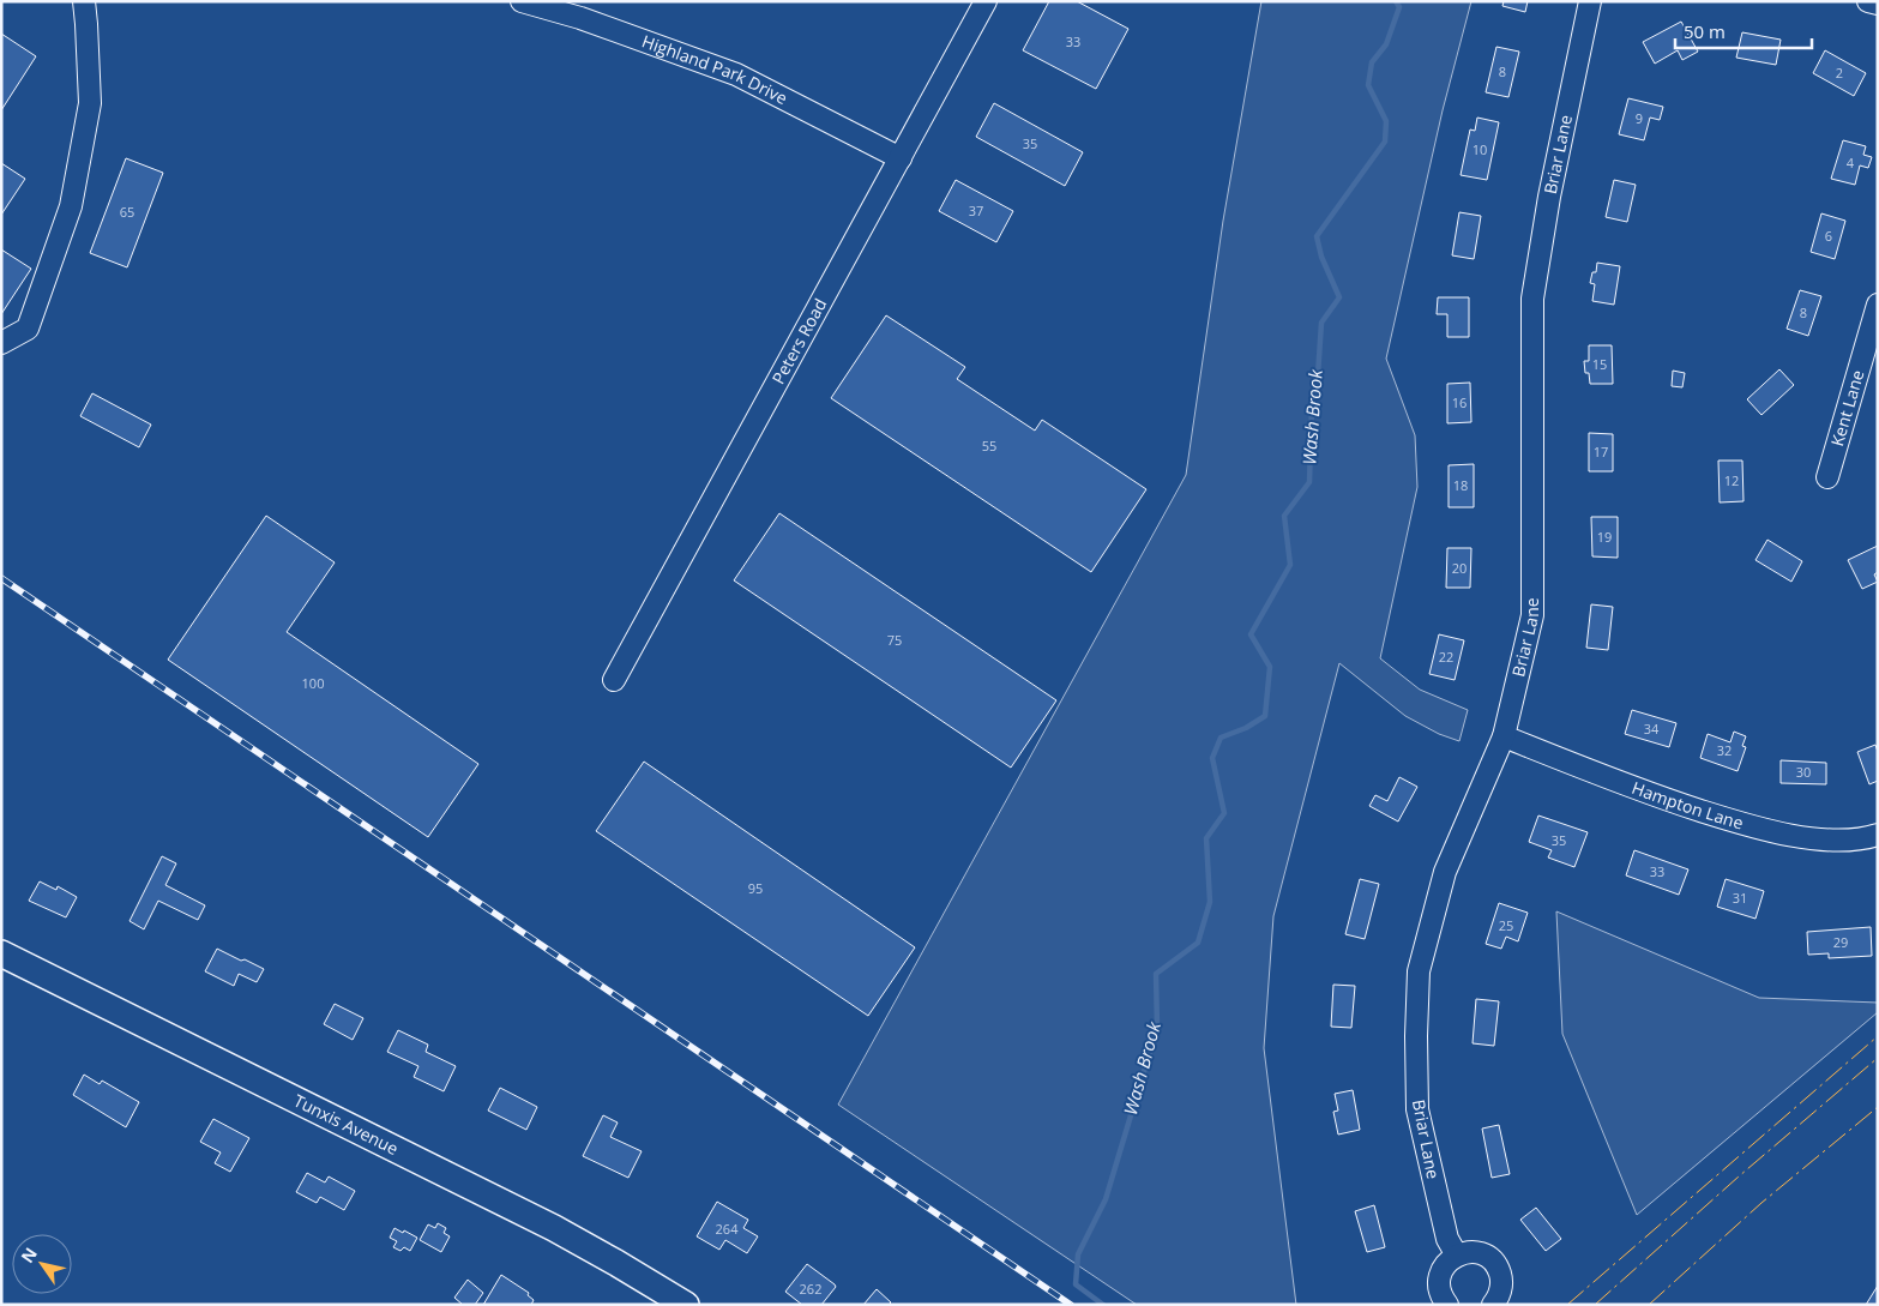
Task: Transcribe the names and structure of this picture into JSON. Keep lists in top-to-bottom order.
{
  "streets": {
    "main road": ["Tunxis Avenue"],
    "street": [
      "Highland Park Drive",
      "Briar Lane",
      "Peters Road",
      "Kent Lane",
      "Hampton Lane"
    ]
  },
  "crossings": [
    ["Highland Park Drive", "Peters Road"],
    ["Briar Lane", "Hampton Lane"]
  ],
  "water": ["Wash Brook"],
  "house_numbers": [
    "33",
    "8",
    "2",
    "9",
    "35",
    "10",
    "4",
    "37",
    "65",
    "6",
    "8",
    "15",
    "16",
    "55",
    "17",
    "12",
    "18",
    "19",
    "20",
    "75",
    "22",
    "100",
    "34",
    "32",
    "30",
    "35",
    "33",
    "95",
    "31",
    "25",
    "29",
    "264",
    "262"
  ],
  "scale_bar": "50 m",
  "north": "top left"
}
